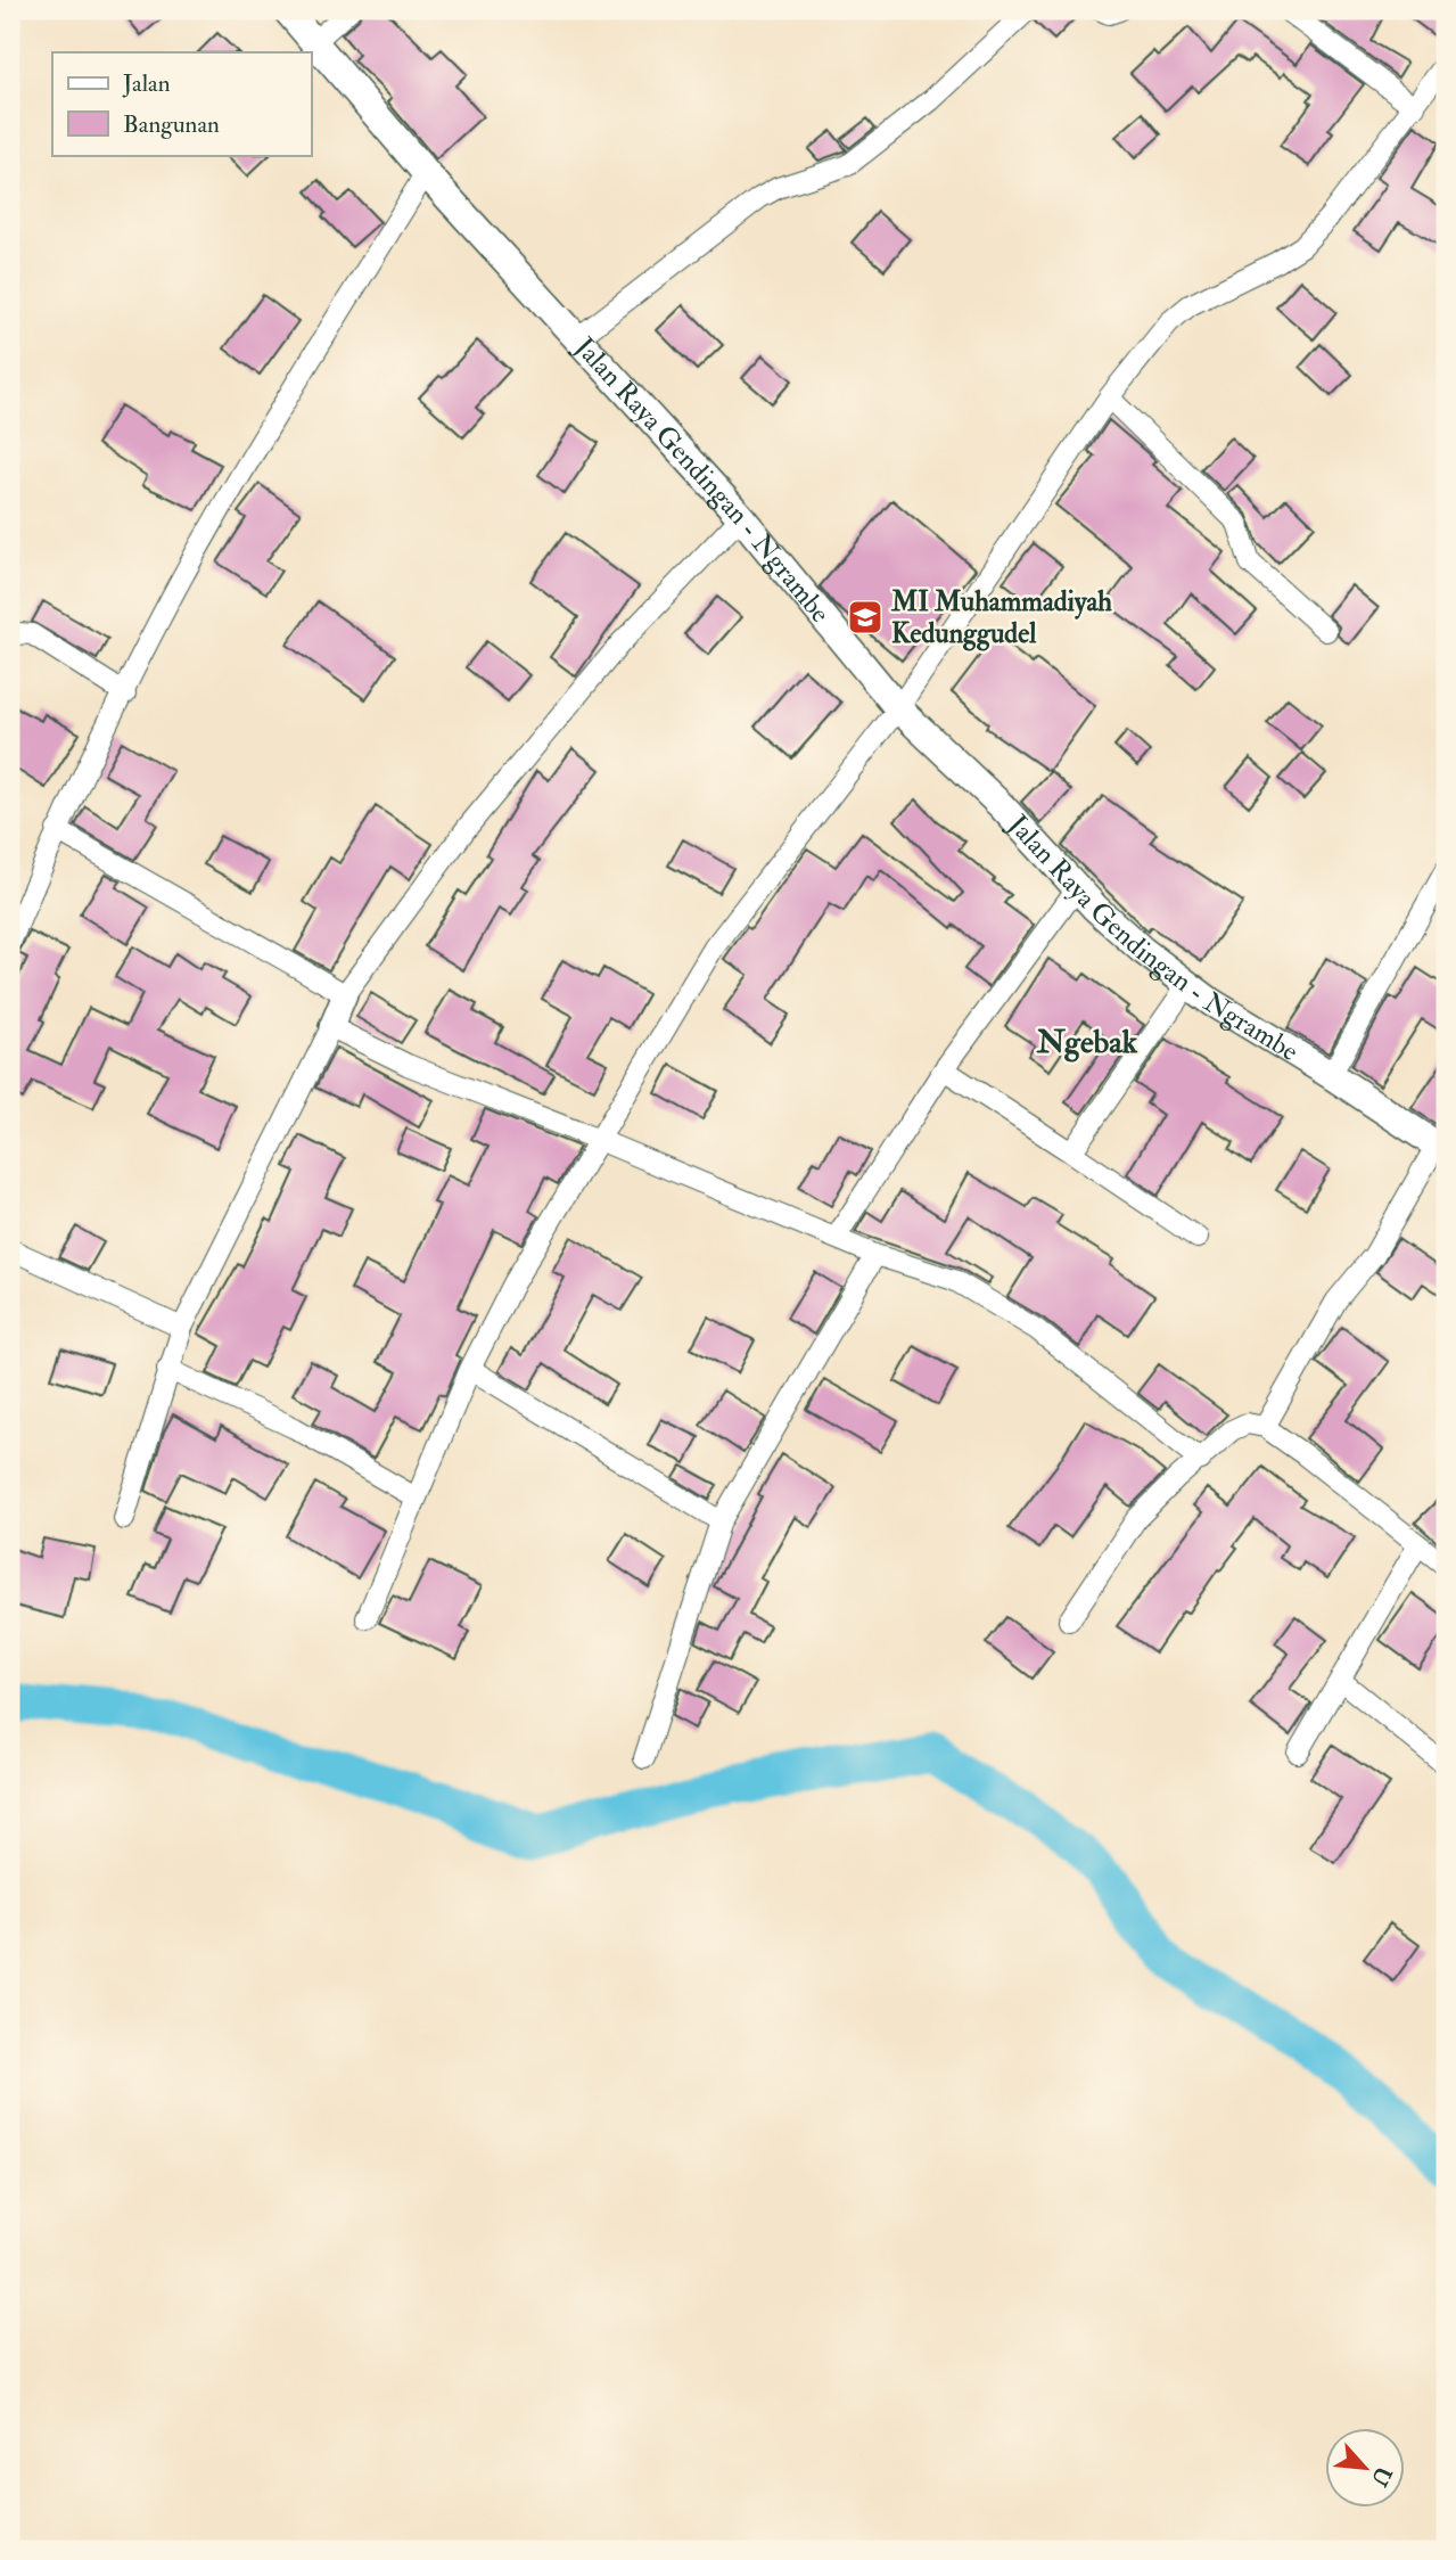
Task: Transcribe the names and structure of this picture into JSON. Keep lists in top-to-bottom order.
{
  "streets": {
    "main road": ["Jalan Raya Gendingan - Ngrambe"]
  },
  "districts": ["Ngebak"],
  "places": {
    "school or university": ["MI Muhammadiyah Kedunggudel"]
  },
  "legend": ["Jalan", "Bangunan"],
  "north": "bottom right"
}
